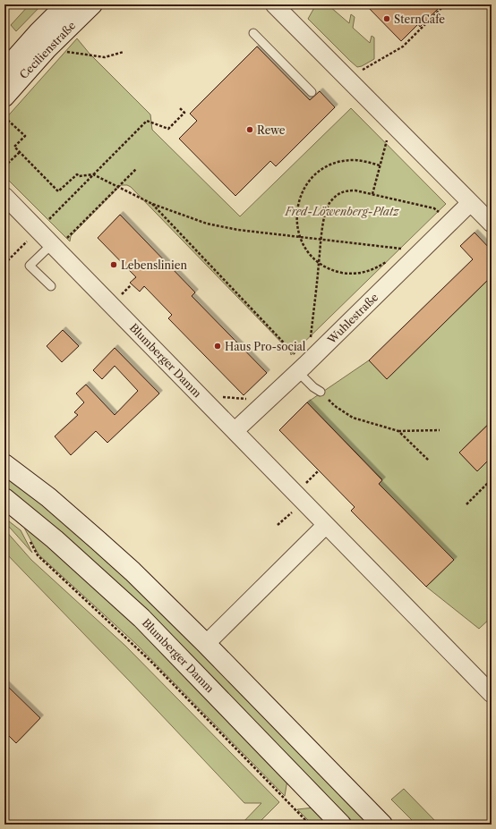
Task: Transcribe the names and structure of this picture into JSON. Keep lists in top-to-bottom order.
{
  "streets": {
    "main road": ["Cecilienstraße", "Blumberger Damm"],
    "street": ["Wuhlestraße"]
  },
  "crossings": [
    ["Wuhlestraße", "Blumberger Damm"]
  ],
  "parks": ["Fred-Löwenberg-Platz"],
  "places": [
    "SternCafe",
    "Rewe",
    "Lebenslinien",
    "Haus Pro-social"
  ]
}
